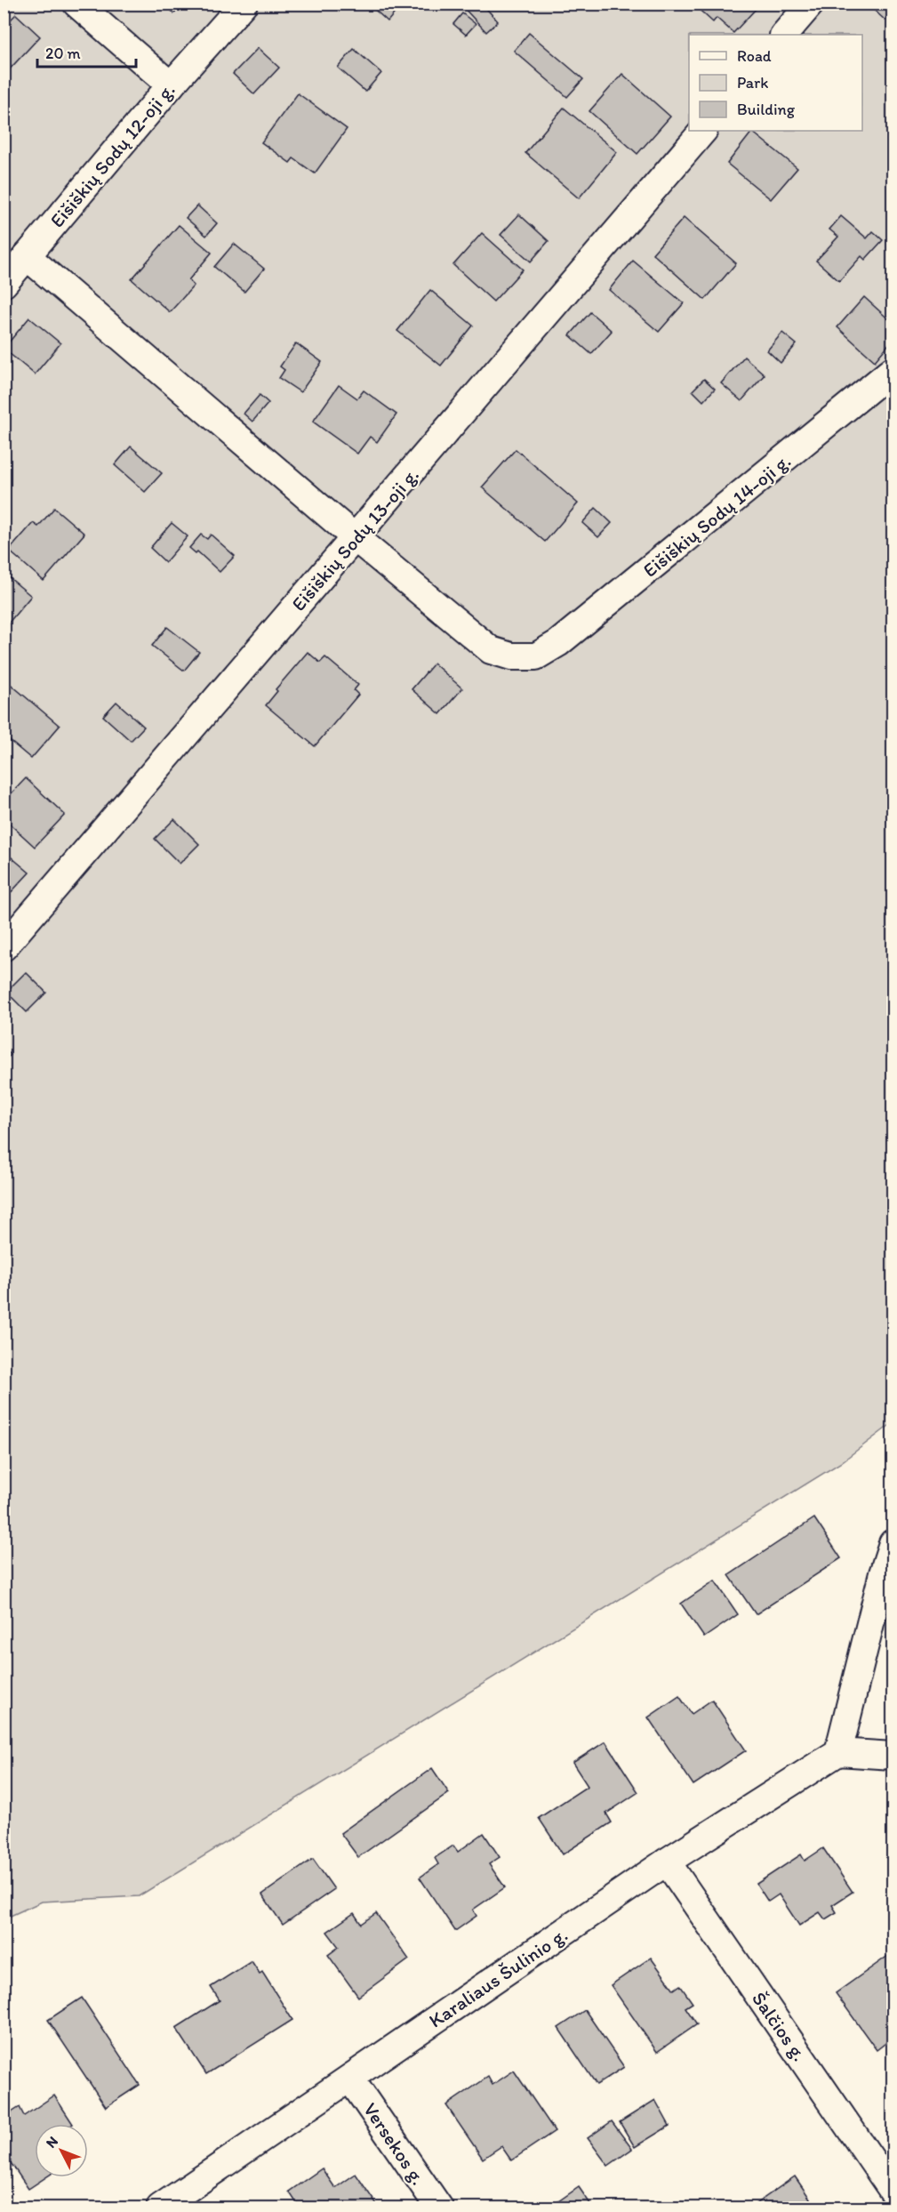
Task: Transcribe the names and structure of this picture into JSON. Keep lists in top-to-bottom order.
{
  "streets": {
    "street": [
      "Eišiškių Sodų 12-oji g.",
      "Eišiškių Sodų 14-oji g.",
      "Eišiškių Sodų 13-oji g.",
      "Karaliaus Šulinio g.",
      "Šalčios g.",
      "Versekos g."
    ]
  },
  "crossings": [
    ["Eišiškių Sodų 14-oji g.", "Eišiškių Sodų 13-oji g."],
    ["Karaliaus Šulinio g.", "Šalčios g."],
    ["Karaliaus Šulinio g.", "Versekos g."]
  ],
  "legend": ["Road", "Park", "Building"],
  "scale_bar": "20 m",
  "north": "top left"
}
